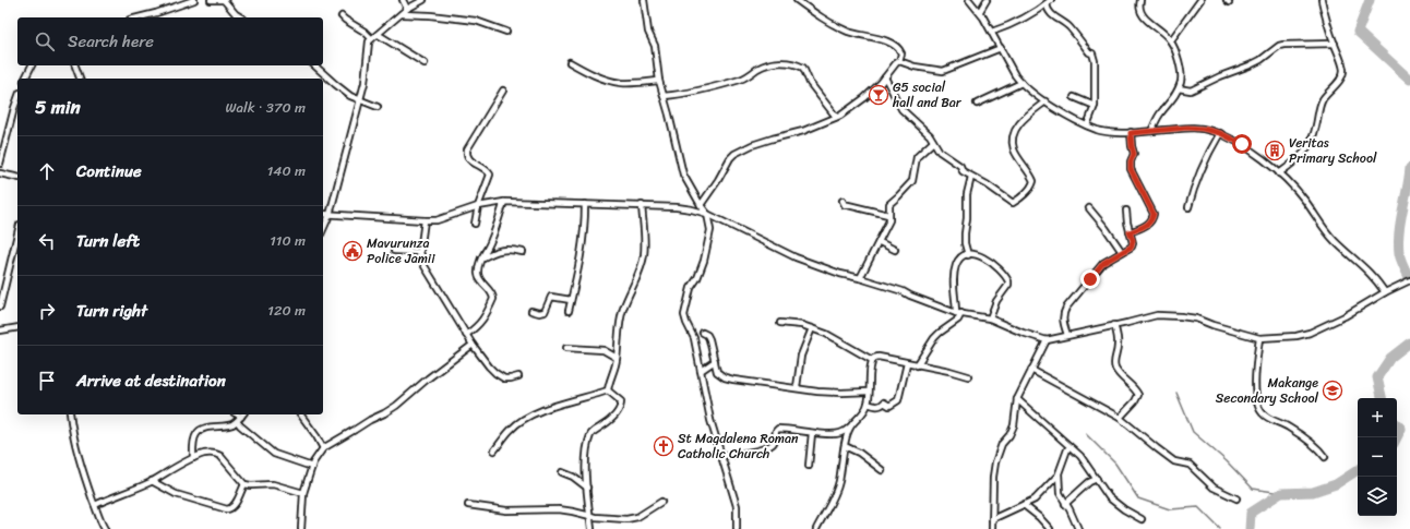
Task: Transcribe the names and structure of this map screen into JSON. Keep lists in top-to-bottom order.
{
  "places": {
    "bar": ["G5 social hall and Bar"],
    "building": ["Veritas Primary School"],
    "public building": ["Mavurunza Police Jamii"],
    "school or university": ["Makange Secondary School"],
    "church": ["St Magdalena Roman Catholic Church"]
  },
  "page": {
    "search": "Search here",
    "heading": ["5 min", "Walk · 370 m"],
    "list": [
      ["Continue", "140 m"],
      ["Turn left", "110 m"],
      ["Turn right", "120 m"],
      "Arrive at destination"
    ],
    "map_buttons": ["+", "−"]
  }
}
